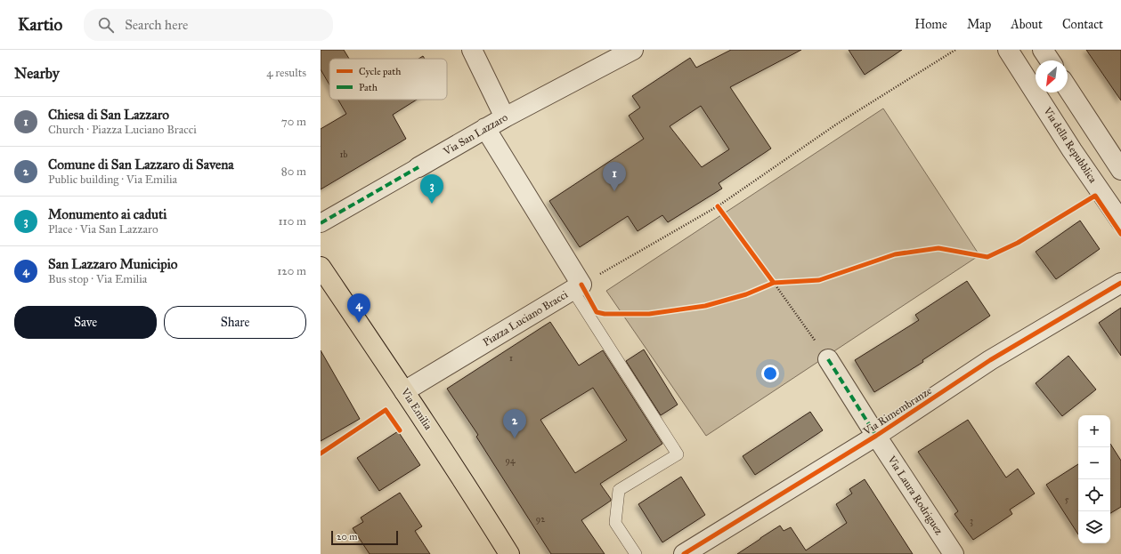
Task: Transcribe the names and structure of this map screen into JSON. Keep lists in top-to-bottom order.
{
  "streets": {
    "main road": ["Via Emilia"],
    "street": [
      "Via San Lazzaro",
      "Via della Repubblica",
      "Piazza Luciano Bracci",
      "Via Rimembranze",
      "Via Laura Rodriguez"
    ]
  },
  "crossings": [
    ["Piazza Luciano Bracci", "Via Emilia"],
    ["Via Rimembranze", "Via Laura Rodriguez"]
  ],
  "house_numbers": [
    "1b",
    "1",
    "94",
    "5",
    "92",
    "3"
  ],
  "legend": ["Cycle path", "Path"],
  "scale_bar": "20 m",
  "north": "bottom left",
  "page": {
    "header": "Kartio",
    "search": "Search here",
    "nav": [
      "Home",
      "Map",
      "About",
      "Contact"
    ],
    "heading": ["Nearby", "4 results"],
    "list": [
      {
        "mark": "1",
        "name": "Chiesa di San Lazzaro",
        "note": "Church · Piazza Luciano Bracci",
        "value": "70 m"
      },
      {
        "mark": "2",
        "name": "Comune di San Lazzaro di Savena",
        "note": "Public building · Via Emilia",
        "value": "80 m"
      },
      {
        "mark": "3",
        "name": "Monumento ai caduti",
        "note": "Place · Via San Lazzaro",
        "value": "110 m"
      },
      {
        "mark": "4",
        "name": "San Lazzaro Municipio",
        "note": "Bus stop · Via Emilia",
        "value": "120 m"
      }
    ],
    "pins": [
      "1",
      "3",
      "4",
      "2"
    ],
    "buttons": ["Save", "Share"],
    "map_buttons": ["+", "−"],
    "scale": "20 m"
  }
}
